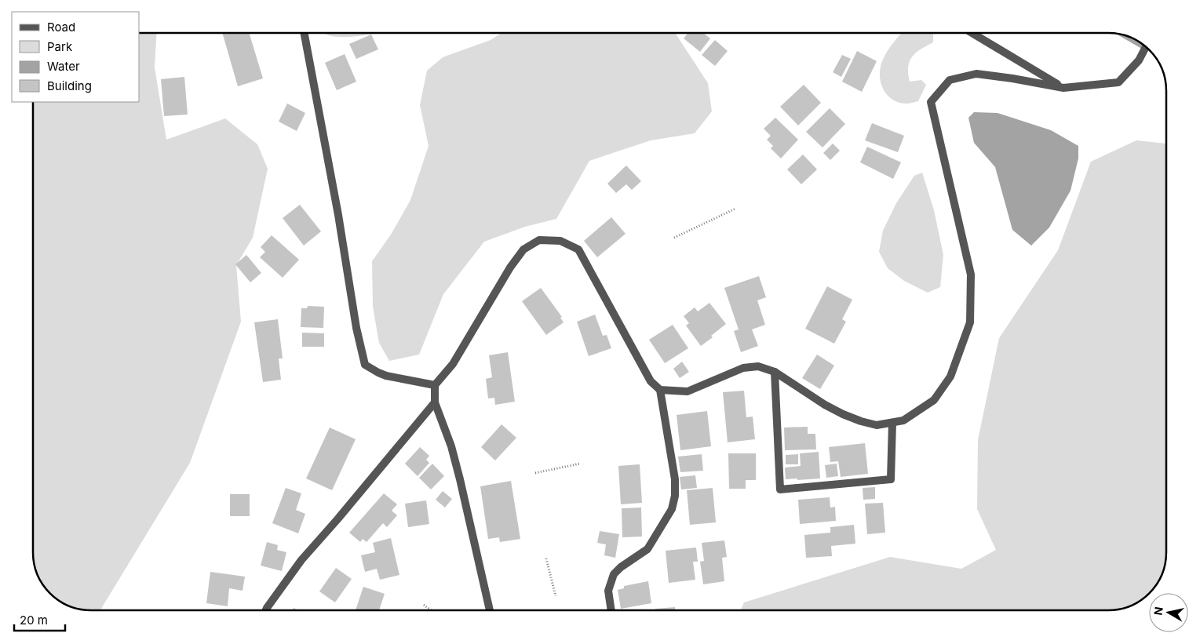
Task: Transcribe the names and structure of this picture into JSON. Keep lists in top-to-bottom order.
{
  "legend": [
    "Road",
    "Park",
    "Water",
    "Building"
  ],
  "scale_bar": "20 m",
  "north": "left"
}
